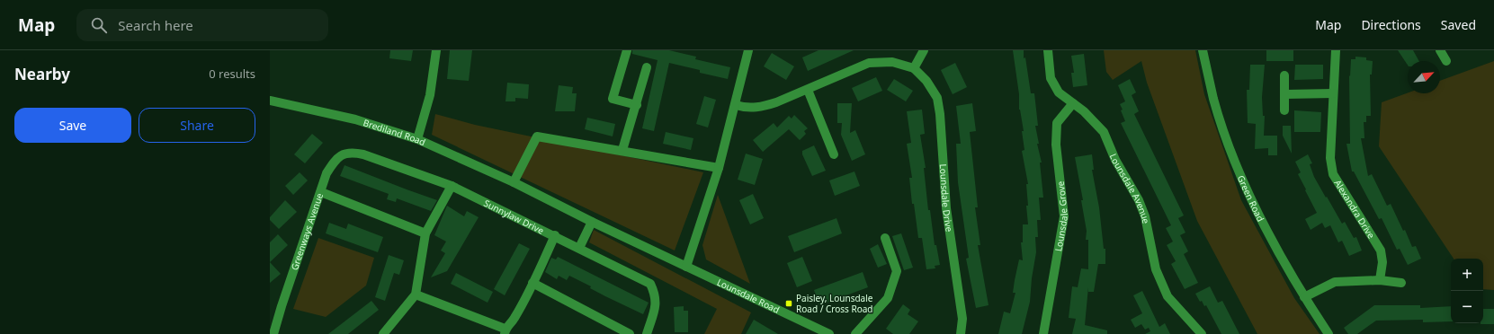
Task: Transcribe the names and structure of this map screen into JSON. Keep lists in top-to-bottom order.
{
  "streets": {
    "street": [
      "Brediland Road",
      "Lounsdale Avenue",
      "Lounsdale Drive",
      "Green Road",
      "Alexandra Drive",
      "Sunnylaw Drive",
      "Lounsdale Grove",
      "Greenways Avenue",
      "Lounsdale Road"
    ]
  },
  "crossings": [
    ["Brediland Road", "Lounsdale Road"],
    ["Lounsdale Avenue", "Lounsdale Grove"],
    ["Sunnylaw Drive", "Greenways Avenue"]
  ],
  "places": {
    "transit": ["Paisley, Lounsdale Road / Cross Road"]
  },
  "north": "top right",
  "page": {
    "header": "Map",
    "search": "Search here",
    "nav": ["Map", "Directions", "Saved"],
    "heading": ["Nearby", "0 results"],
    "buttons": ["Save", "Share"],
    "map_buttons": ["+", "−"]
  }
}
